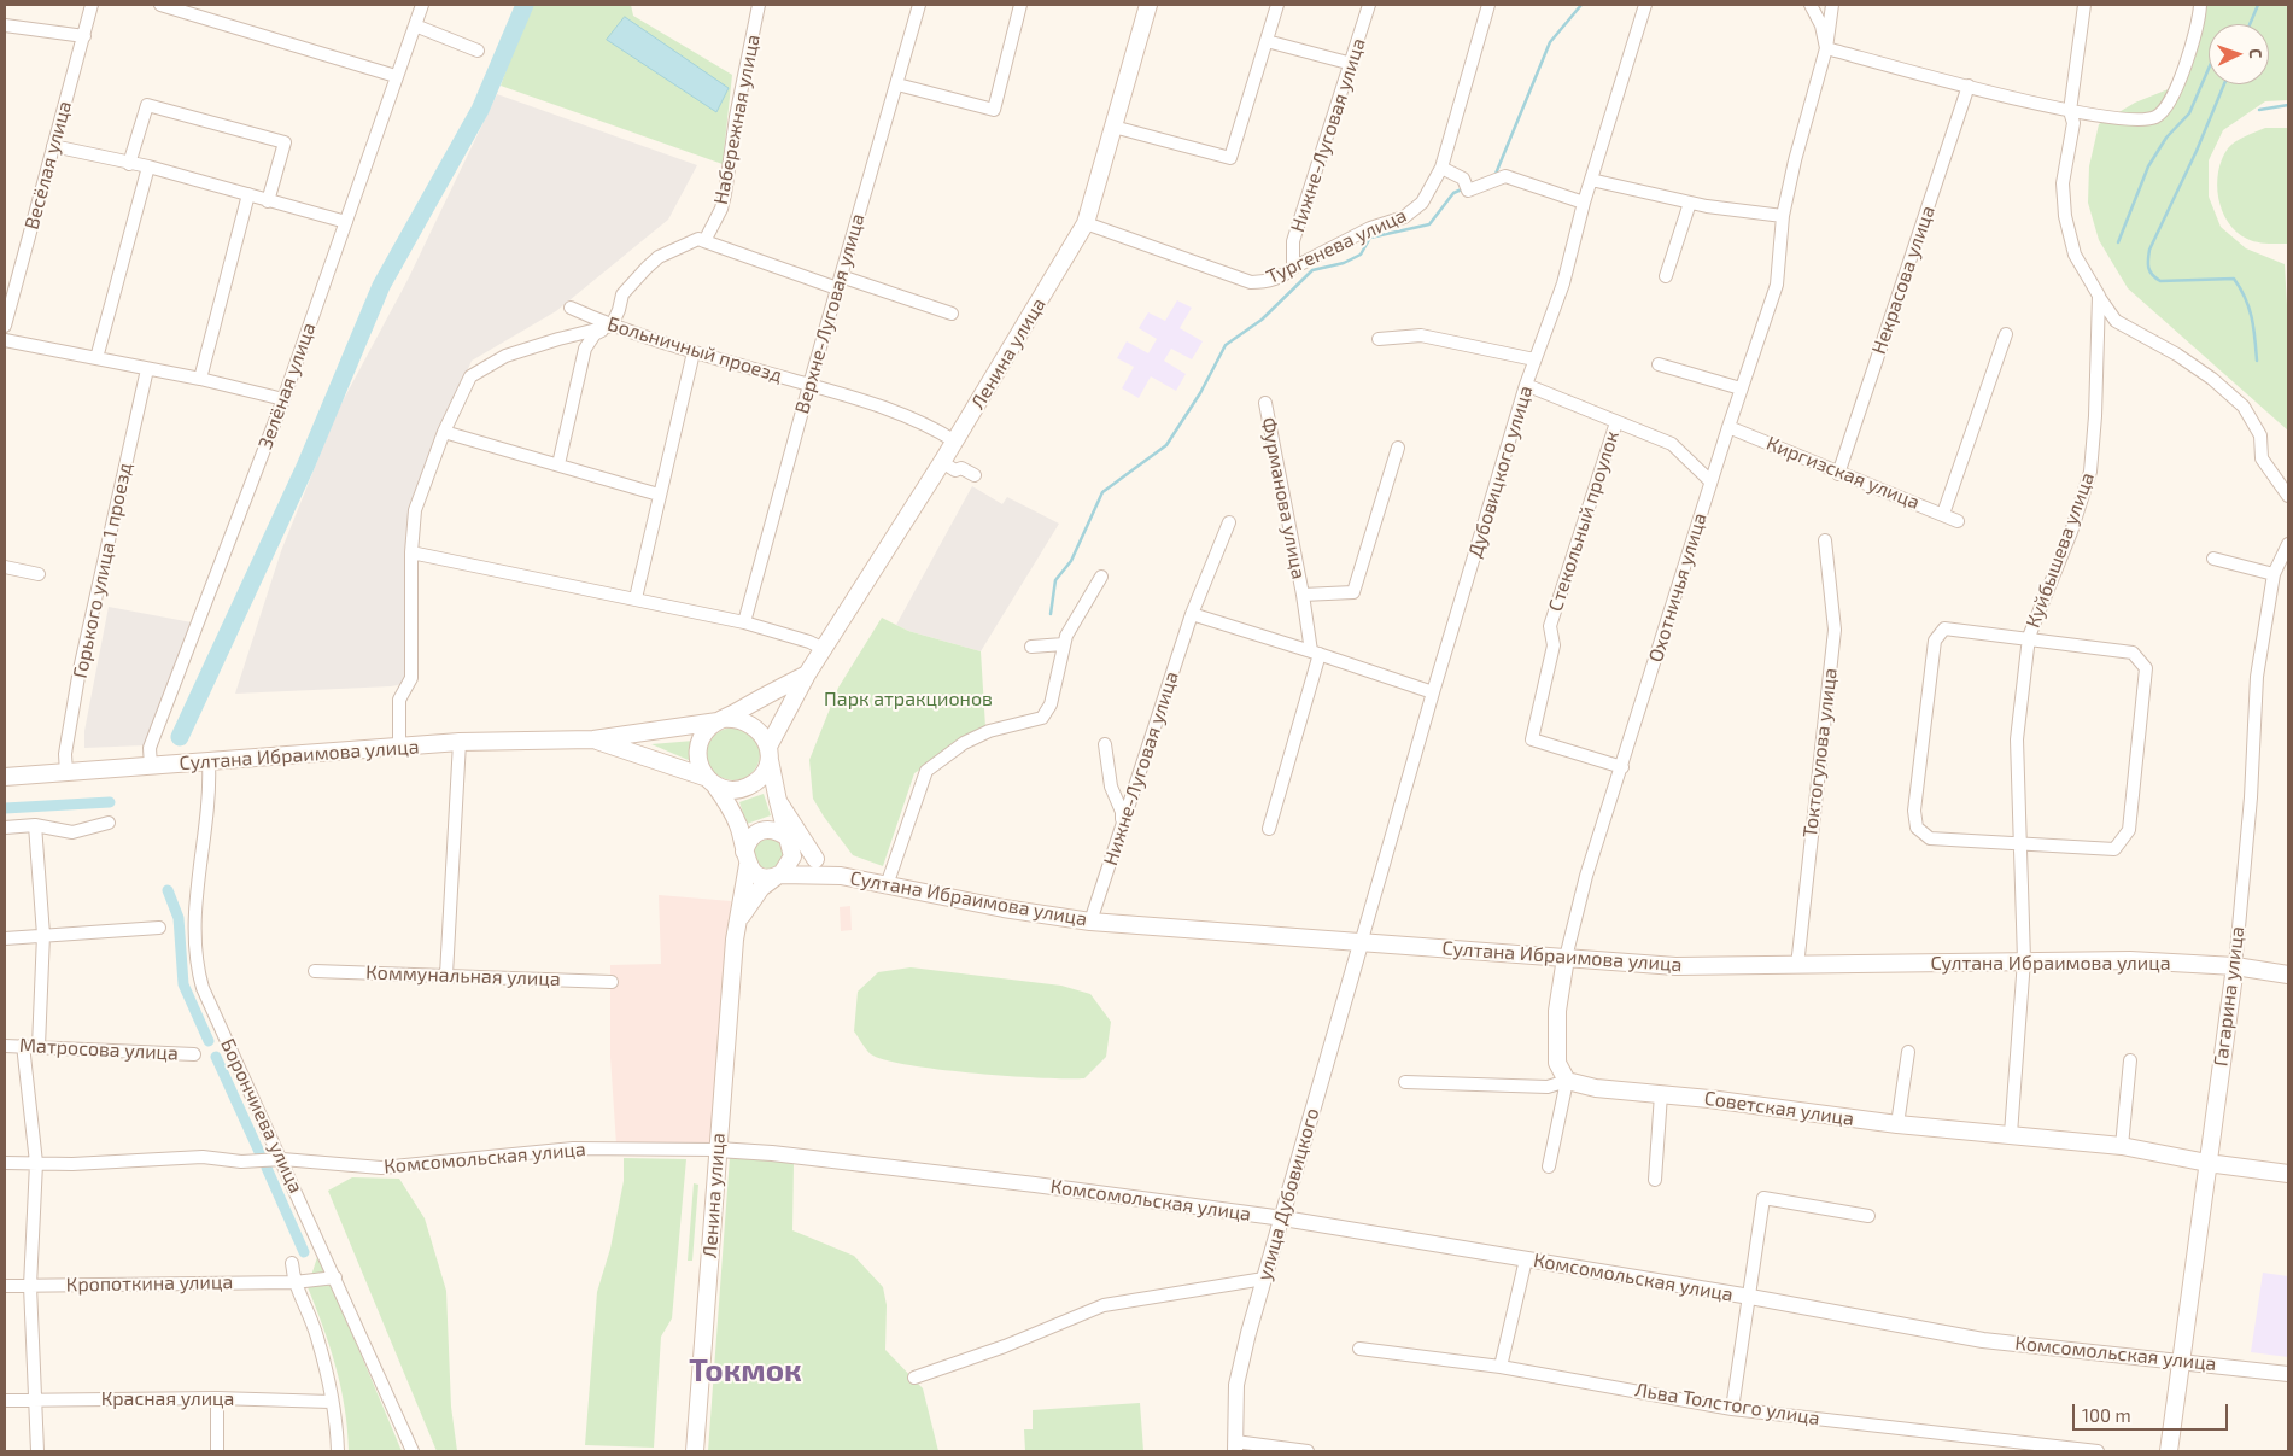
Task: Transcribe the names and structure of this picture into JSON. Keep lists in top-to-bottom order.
{
  "streets": {
    "main road": [
      "Ленина улица",
      "Султана Ибраимова улица",
      "Гагарина улица",
      "Советская улица"
    ],
    "street": [
      "Набережная улица",
      "Нижне-Луговая улица",
      "Весёлая улица",
      "Тургенева улица",
      "Некрасова улица",
      "Верхне-Луговая улица",
      "Больничный проезд",
      "Зелёная улица",
      "Дубовицкого улица",
      "Киргизская улица",
      "Фурманова улица",
      "Стекольный проулок",
      "Куйбышева улица",
      "Горького улица 1 проезд",
      "Охотничья улица",
      "Токтогулова улица",
      "Коммунальная улица",
      "Матросова улица",
      "Борончиева улица",
      "Комсомольская улица",
      "улица Дубовицкого",
      "Кропоткина улица",
      "Красная улица",
      "Льва Толстого улица"
    ]
  },
  "crossings": [
    ["Нижне-Луговая улица", "Тургенева улица"],
    ["Нижне-Луговая улица", "Султана Ибраимова улица"],
    ["Тургенева улица", "Ленина улица"],
    ["Некрасова улица", "Киргизская улица"],
    ["Верхне-Луговая улица", "Больничный проезд"],
    ["Больничный проезд", "Ленина улица"],
    ["Ленина улица", "Комсомольская улица"],
    ["Зелёная улица", "Султана Ибраимова улица"],
    ["Дубовицкого улица", "Султана Ибраимова улица"],
    ["Дубовицкого улица", "улица Дубовицкого"],
    ["Киргизская улица", "Охотничья улица"],
    ["Стекольный проулок", "Охотничья улица"],
    ["Куйбышева улица", "Султана Ибраимова улица"],
    ["Куйбышева улица", "Советская улица"],
    ["Горького улица 1 проезд", "Султана Ибраимова улица"],
    ["Охотничья улица", "Султана Ибраимова улица"],
    ["Токтогулова улица", "Султана Ибраимова улица"],
    ["Султана Ибраимова улица", "Гагарина улица"],
    ["Султана Ибраимова улица", "Борончиева улица"],
    ["Султана Ибраимова улица", "улица Дубовицкого"],
    ["Гагарина улица", "Советская улица"],
    ["Гагарина улица", "Комсомольская улица"],
    ["Борончиева улица", "Комсомольская улица"],
    ["Борончиева улица", "Кропоткина улица"],
    ["Комсомольская улица", "улица Дубовицкого"]
  ],
  "districts": ["Токмок"],
  "parks": ["Парк атракционов"],
  "scale_bar": "100 m",
  "north": "right"
}
